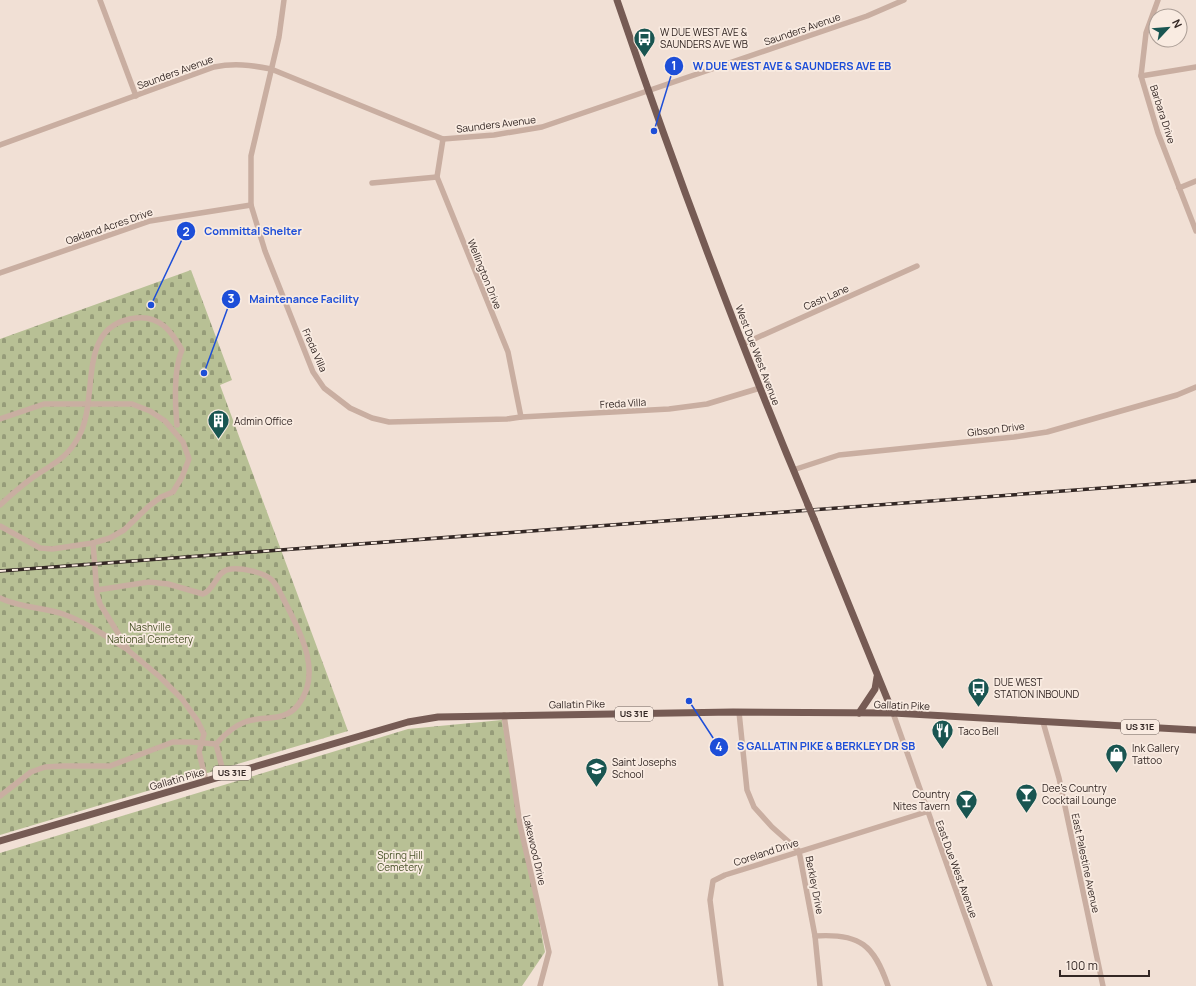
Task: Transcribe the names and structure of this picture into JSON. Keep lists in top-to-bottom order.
{
  "streets": {
    "main road": ["West Due West Avenue", "Gallatin Pike", "US 31E"],
    "street": [
      "Saunders Avenue",
      "Barbara Drive",
      "Oakland Acres Drive",
      "Wellington Drive",
      "Cash Lane",
      "Freda Villa",
      "Gibson Drive",
      "Lakewood Drive",
      "Coreland Drive",
      "East Palestine Avenue",
      "East Due West Avenue",
      "Berkley Drive"
    ]
  },
  "crossings": [
    ["Saunders Avenue", "Freda Villa"],
    ["Saunders Avenue", "West Due West Avenue"],
    ["Oakland Acres Drive", "Freda Villa"],
    ["Wellington Drive", "Freda Villa"],
    ["Cash Lane", "West Due West Avenue"],
    ["Freda Villa", "West Due West Avenue"],
    ["West Due West Avenue", "Gibson Drive"],
    ["West Due West Avenue", "Gallatin Pike"],
    ["West Due West Avenue", "East Due West Avenue"],
    ["Gallatin Pike", "Lakewood Drive"],
    ["Gallatin Pike", "East Palestine Avenue"],
    ["Gallatin Pike", "East Due West Avenue"],
    ["Gallatin Pike", "Berkley Drive"],
    ["Coreland Drive", "East Due West Avenue"],
    ["Coreland Drive", "Berkley Drive"]
  ],
  "parks": ["Nashville National Cemetery", "Spring Hill Cemetery"],
  "places": {
    "bus stop": ["W DUE WEST AVE & SAUNDERS AVE WB", "DUE WEST STATION INBOUND"],
    "other": [
      "W DUE WEST AVE & SAUNDERS AVE EB",
      "Committal Shelter",
      "Maintenance Facility",
      "S GALLATIN PIKE & BERKLEY DR SB"
    ],
    "building": ["Admin Office"],
    "restaurant": ["Taco Bell"],
    "shop": ["Ink Gallery Tattoo"],
    "school or university": ["Saint Josephs School"],
    "bar": ["Dee's Country Cocktail Lounge", "Country Nites Tavern"]
  },
  "scale_bar": "100 m",
  "north": "top right"
}
